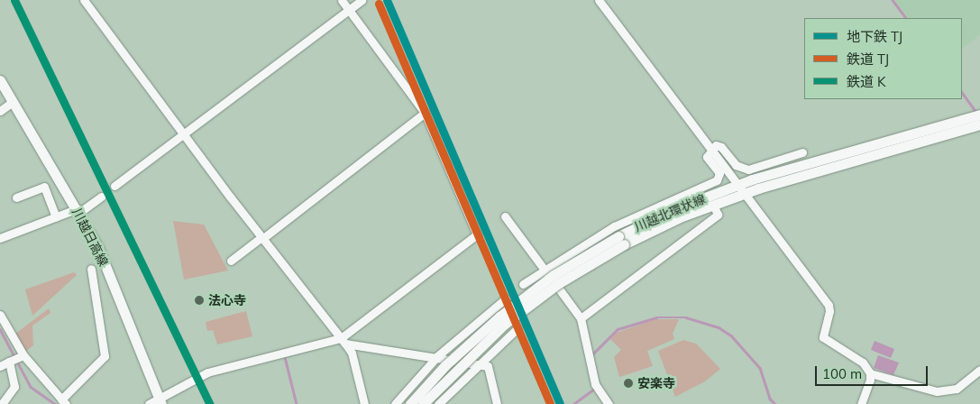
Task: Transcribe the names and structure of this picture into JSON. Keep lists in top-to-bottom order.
{
  "streets": {
    "main road": ["川越北環状線", "川越日高線"]
  },
  "places": ["法心寺", "安楽寺"],
  "lines": ["metro line TJ", "rail line K", "rail line TJ"],
  "legend": ["地下鉄 TJ", "鉄道 TJ", "鉄道 K"],
  "scale_bar": "100 m"
}
